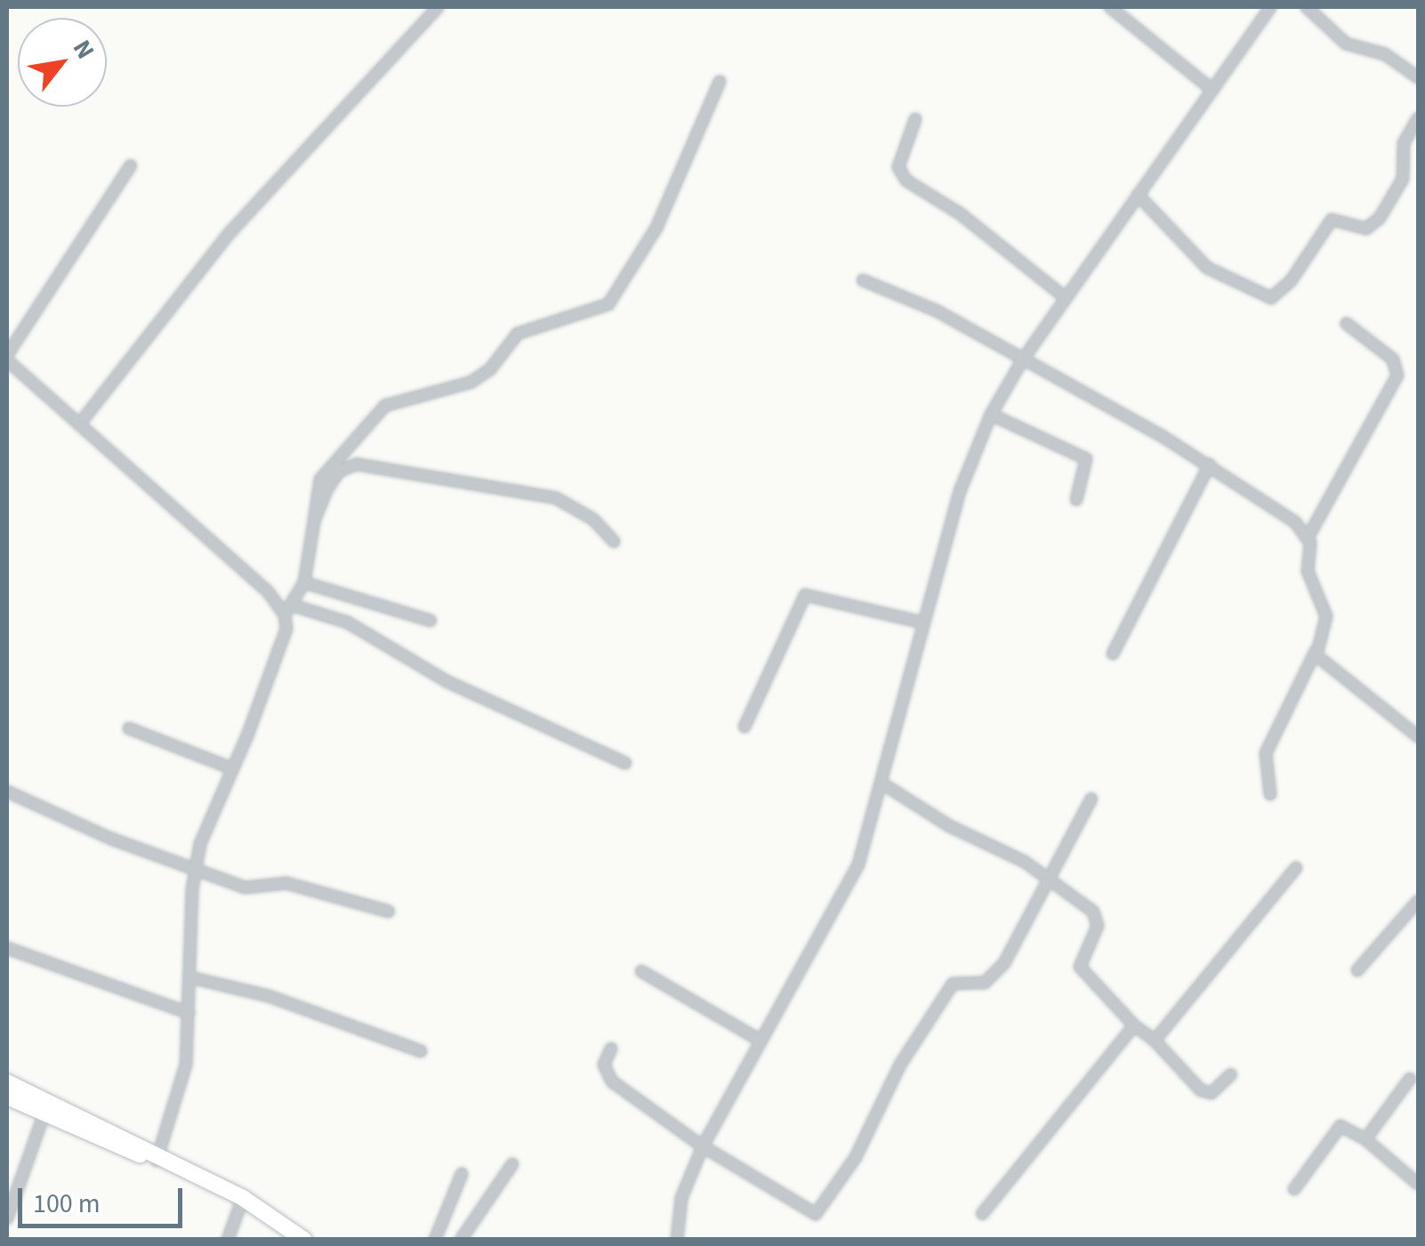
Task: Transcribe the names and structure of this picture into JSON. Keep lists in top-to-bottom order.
{
  "scale_bar": "100 m",
  "north": "top right"
}
